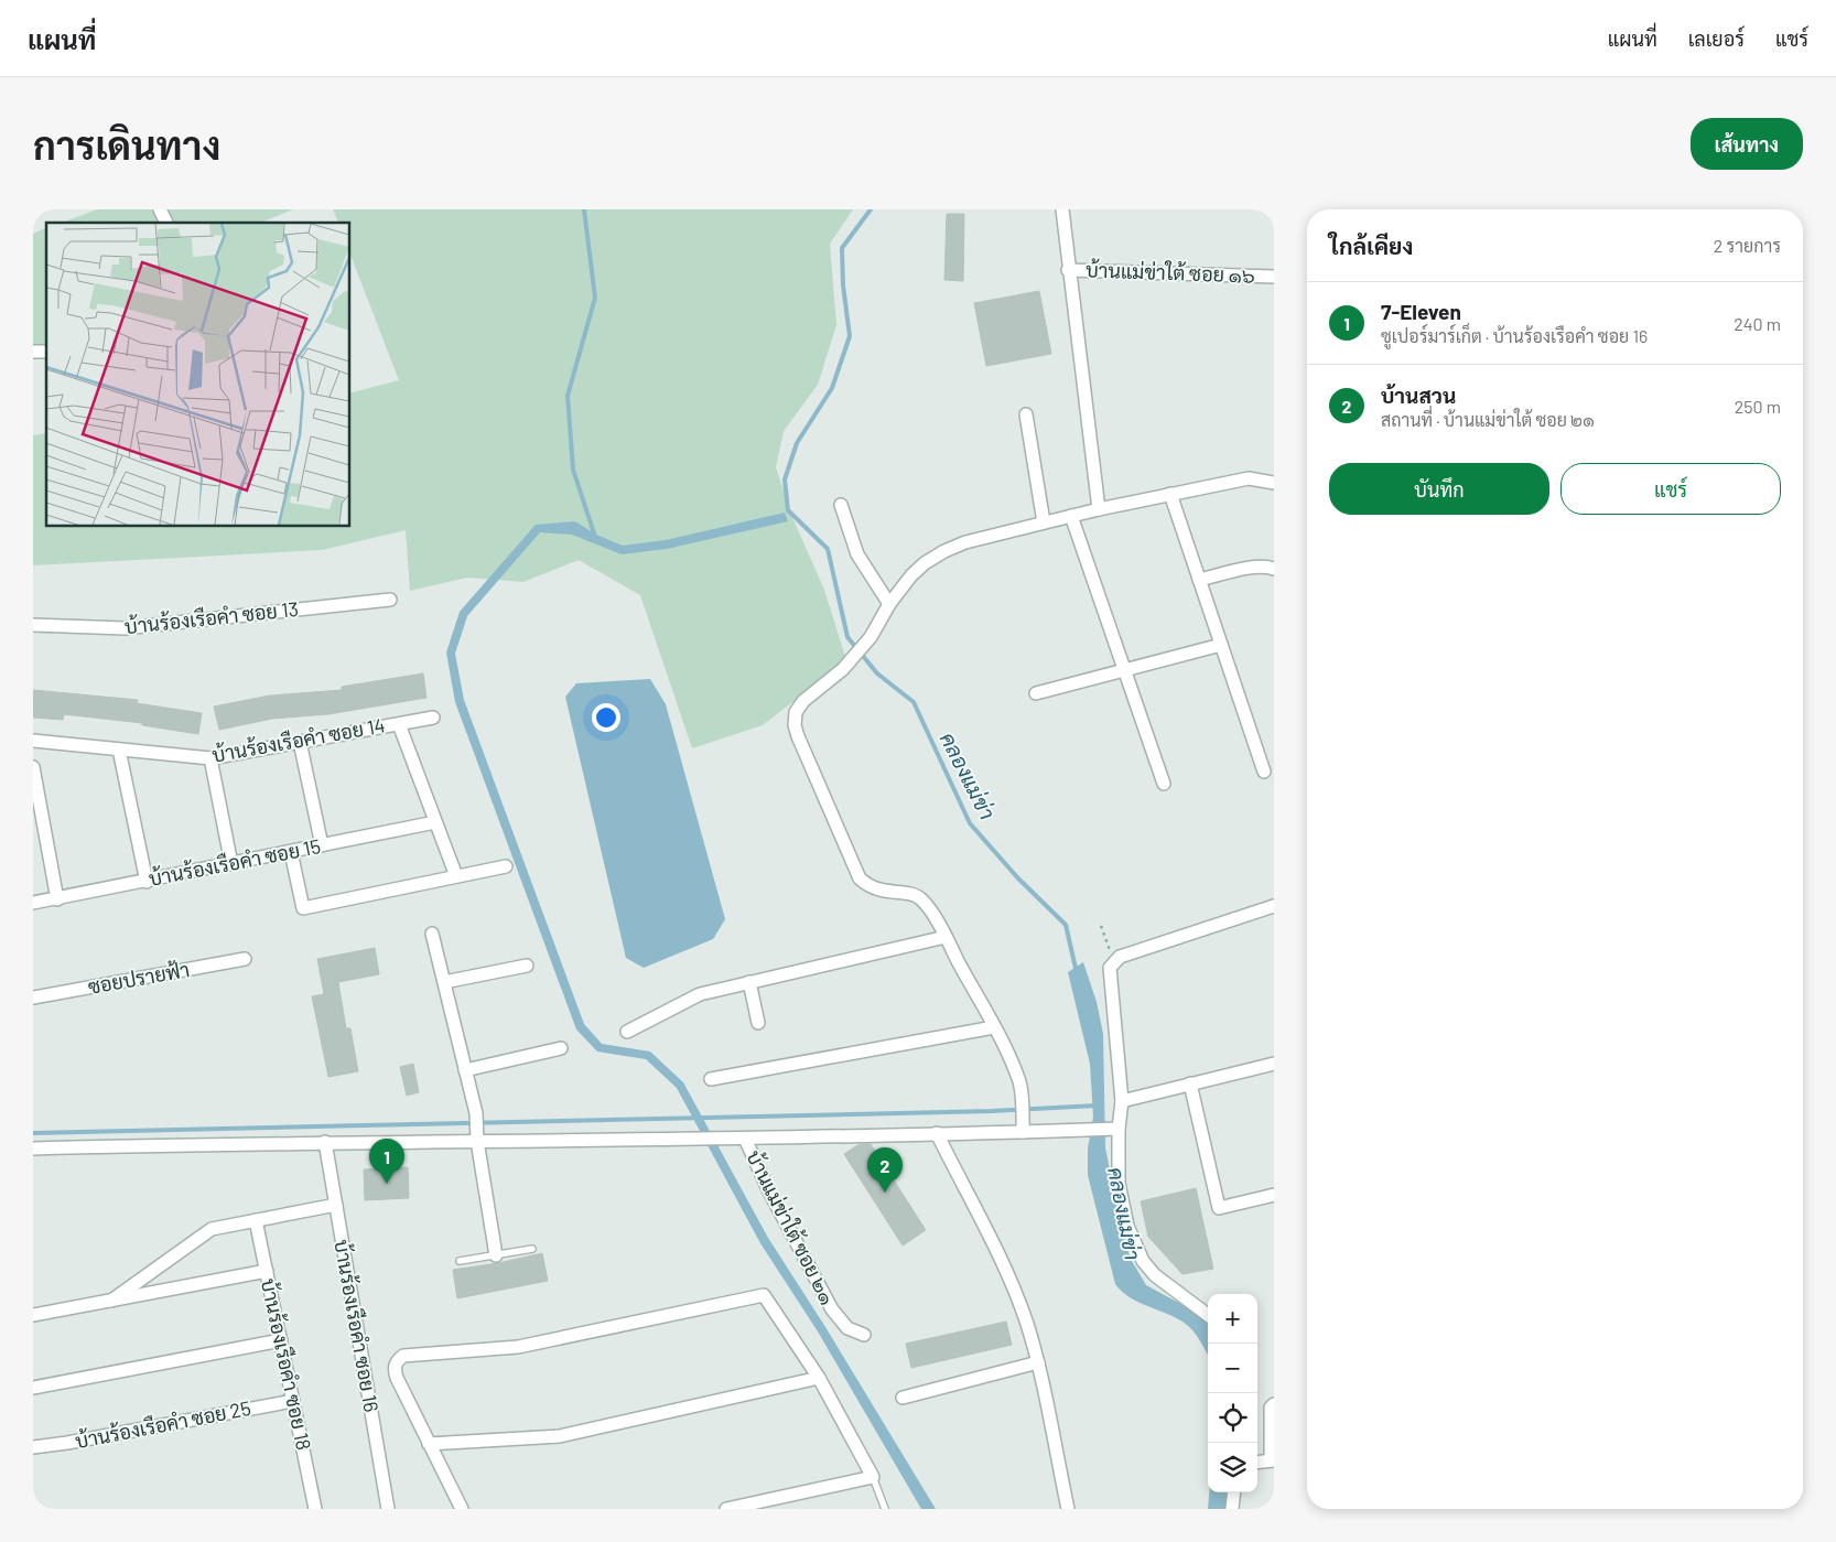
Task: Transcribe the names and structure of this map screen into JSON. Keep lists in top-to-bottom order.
{
  "streets": {
    "street": [
      "บ้านแม่ข่าใต้ ซอย ๑๖",
      "บ้านร้องเรือคำ ซอย 13",
      "บ้านร้องเรือคำ ซอย 14",
      "บ้านร้องเรือคำ ซอย 15",
      "ซอยปรายฟ้า",
      "บ้านแม่ข่าใต้ ซอย ๒๑",
      "บ้านร้องเรือคำ ซอย 16",
      "บ้านร้องเรือคำ ซอย 18",
      "บ้านร้องเรือคำ ซอย 25"
    ]
  },
  "crossings": [
    ["บ้านร้องเรือคำ ซอย 18", "บ้านร้องเรือคำ ซอย 25"]
  ],
  "water": ["คลองแม่ข่า"],
  "page": {
    "header": "แผนที่",
    "nav": ["แผนที่", "เลเยอร์", "แชร์"],
    "buttons": [
      "เส้นทาง",
      ["บันทึก", "แชร์"]
    ],
    "title": "การเดินทาง",
    "heading": ["ใกล้เคียง", "2 รายการ"],
    "list": [
      {
        "mark": "1",
        "name": "7-Eleven",
        "note": "ซูเปอร์มาร์เก็ต · บ้านร้องเรือคำ ซอย 16",
        "value": "240 m"
      },
      {
        "mark": "2",
        "name": "บ้านสวน",
        "note": "สถานที่ · บ้านแม่ข่าใต้ ซอย ๒๑",
        "value": "250 m"
      }
    ],
    "pins": ["1", "2"],
    "map_buttons": ["+", "−"]
  }
}
